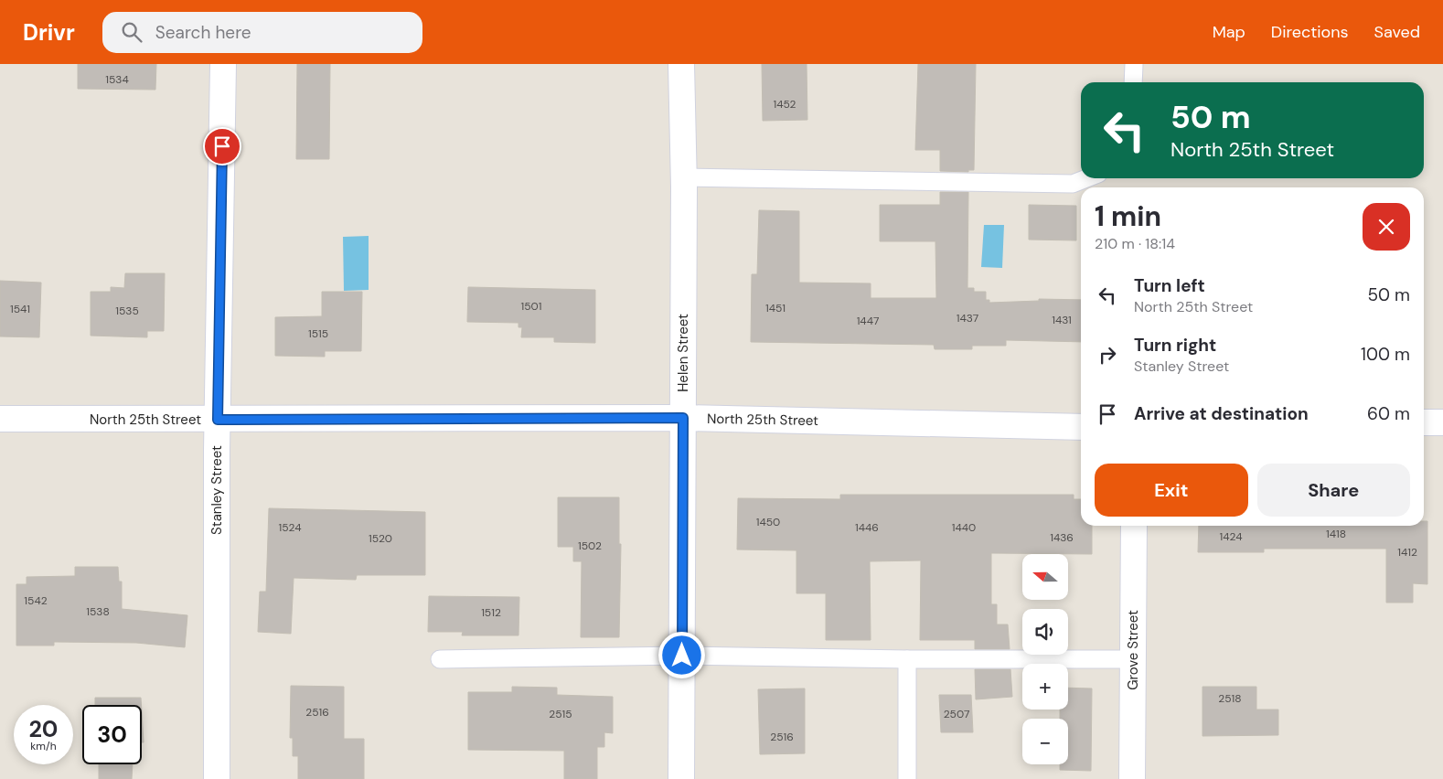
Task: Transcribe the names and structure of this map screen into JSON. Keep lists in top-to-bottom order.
{
  "streets": {
    "street": [
      "Helen Street",
      "North 25th Street",
      "Stanley Street",
      "Grove Street"
    ]
  },
  "crossings": [
    ["Helen Street", "North 25th Street"],
    ["North 25th Street", "Stanley Street"]
  ],
  "house_numbers": [
    "1534",
    "1452",
    "1501",
    "1451",
    "1541",
    "1535",
    "1437",
    "1431",
    "1447",
    "1515",
    "1450",
    "1524",
    "1446",
    "1440",
    "1418",
    "1424",
    "1436",
    "1520",
    "1502",
    "1412",
    "1542",
    "1538",
    "1512",
    "2518",
    "2516",
    "2515",
    "2507",
    "2516"
  ],
  "north": "left",
  "page": {
    "header": "Drivr",
    "search": "Search here",
    "nav": ["Map", "Directions", "Saved"],
    "turn": ["50 m", "North 25th Street"],
    "heading": ["1 min", "210 m · 18:14"],
    "list": [
      {
        "name": "Turn left",
        "note": "North 25th Street",
        "value": "50 m"
      },
      {
        "name": "Turn right",
        "note": "Stanley Street",
        "value": "100 m"
      },
      {
        "name": "Arrive at destination",
        "value": "60 m"
      }
    ],
    "buttons": ["Exit", "Share"],
    "map_buttons": ["+", "−"],
    "speed": "20 km/h",
    "limit": "30"
  }
}
